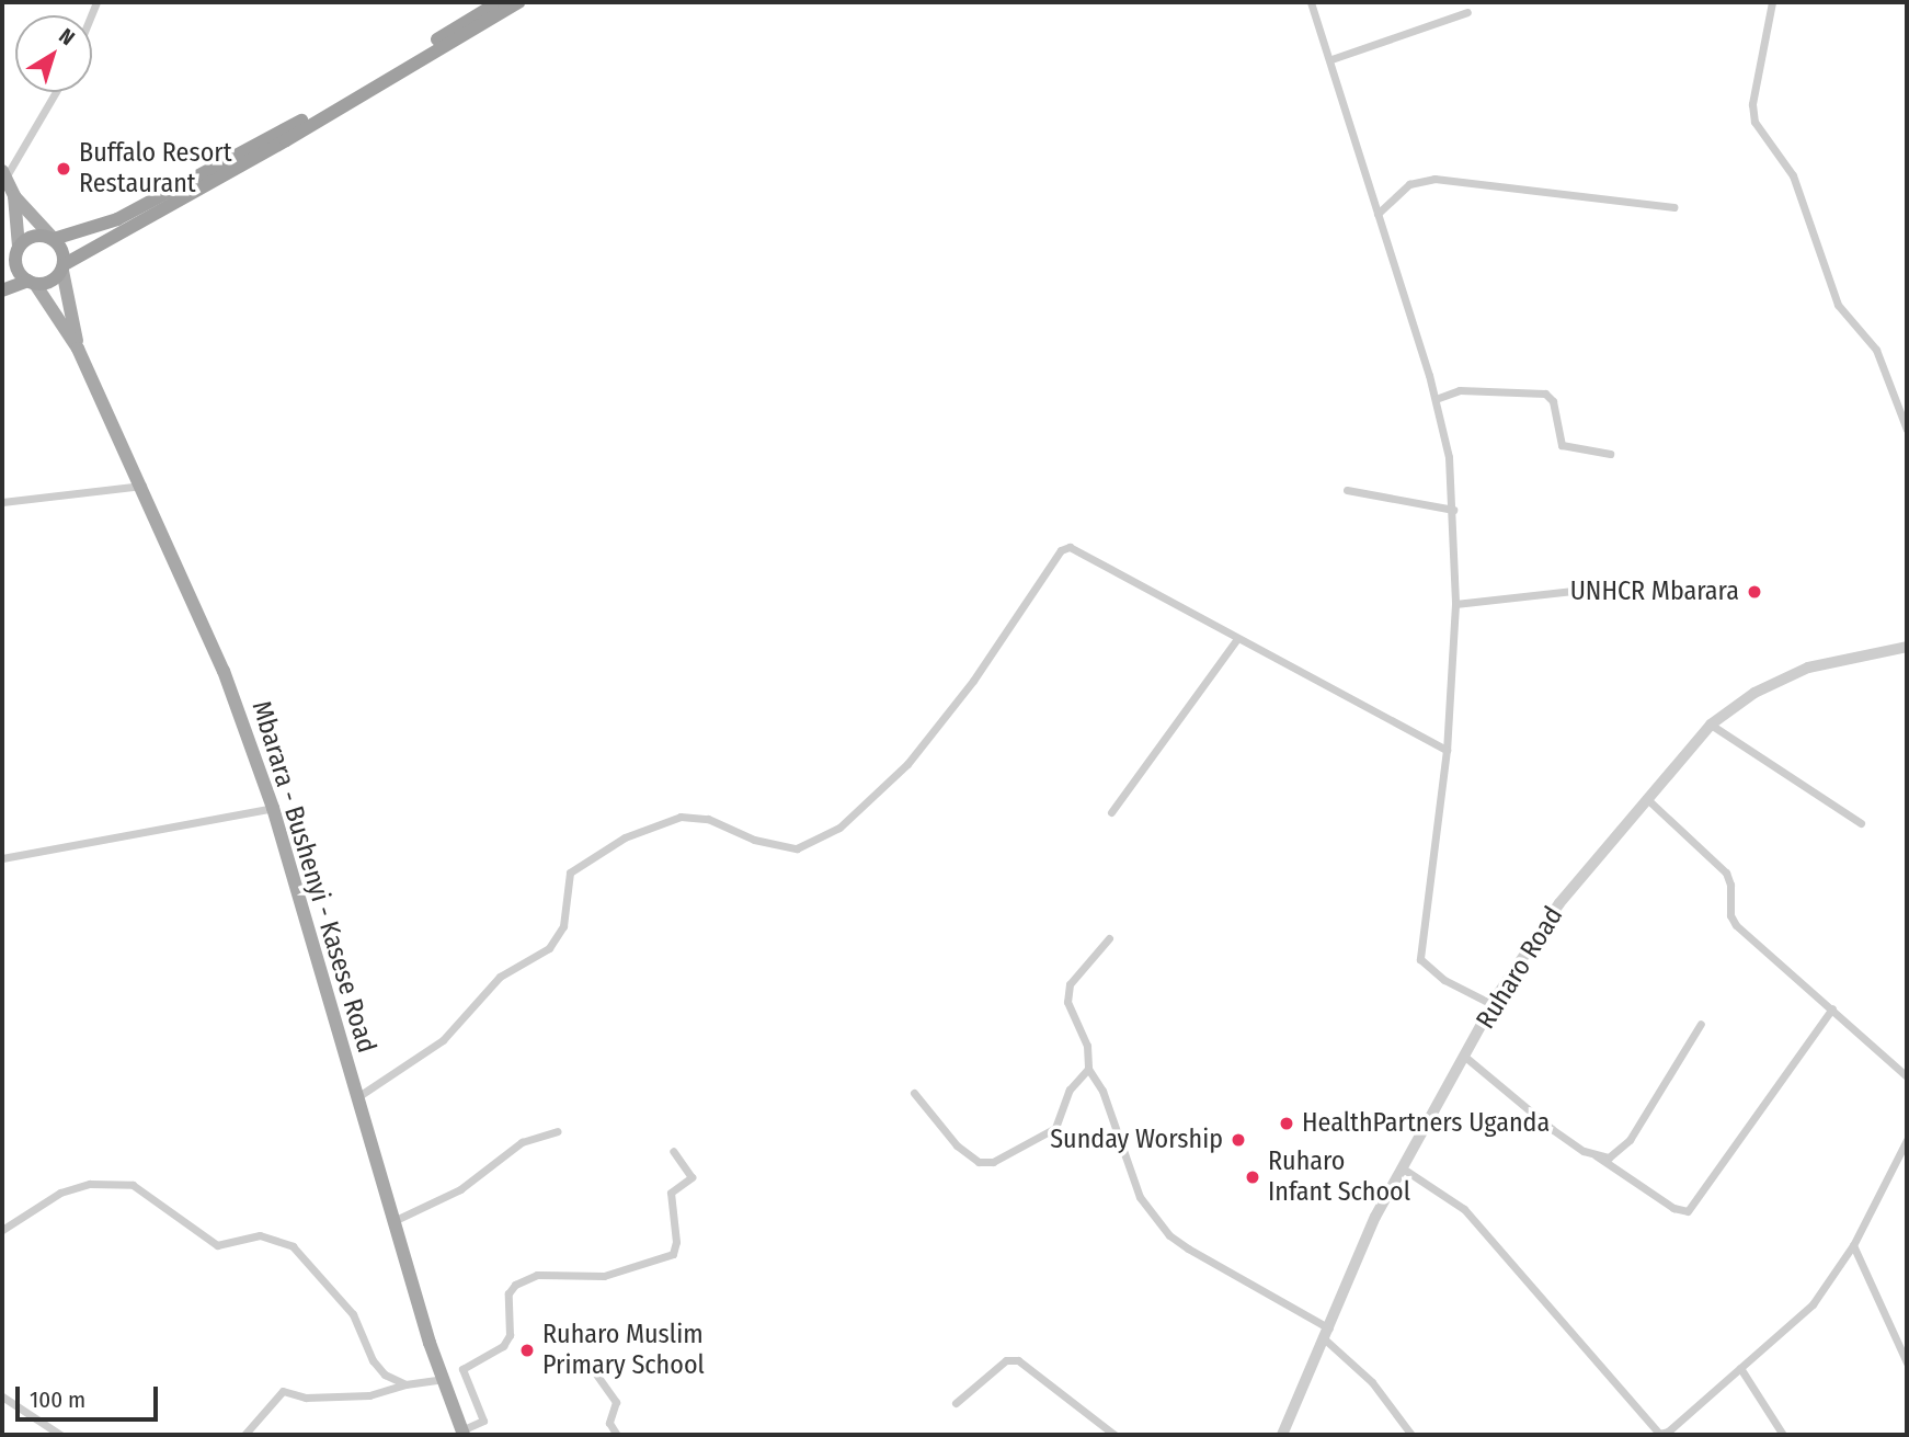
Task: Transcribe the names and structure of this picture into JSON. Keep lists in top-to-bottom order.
{
  "streets": {
    "main road": ["Mbarara - Bushenyi - Kasese Road"],
    "street": ["Ruharo Road"]
  },
  "places": [
    "Buffalo Resort Restaurant",
    "UNHCR Mbarara",
    "HealthPartners Uganda",
    "Sunday Worship",
    "Ruharo Infant School",
    "Ruharo Muslim Primary School"
  ],
  "scale_bar": "100 m",
  "north": "top right"
}
